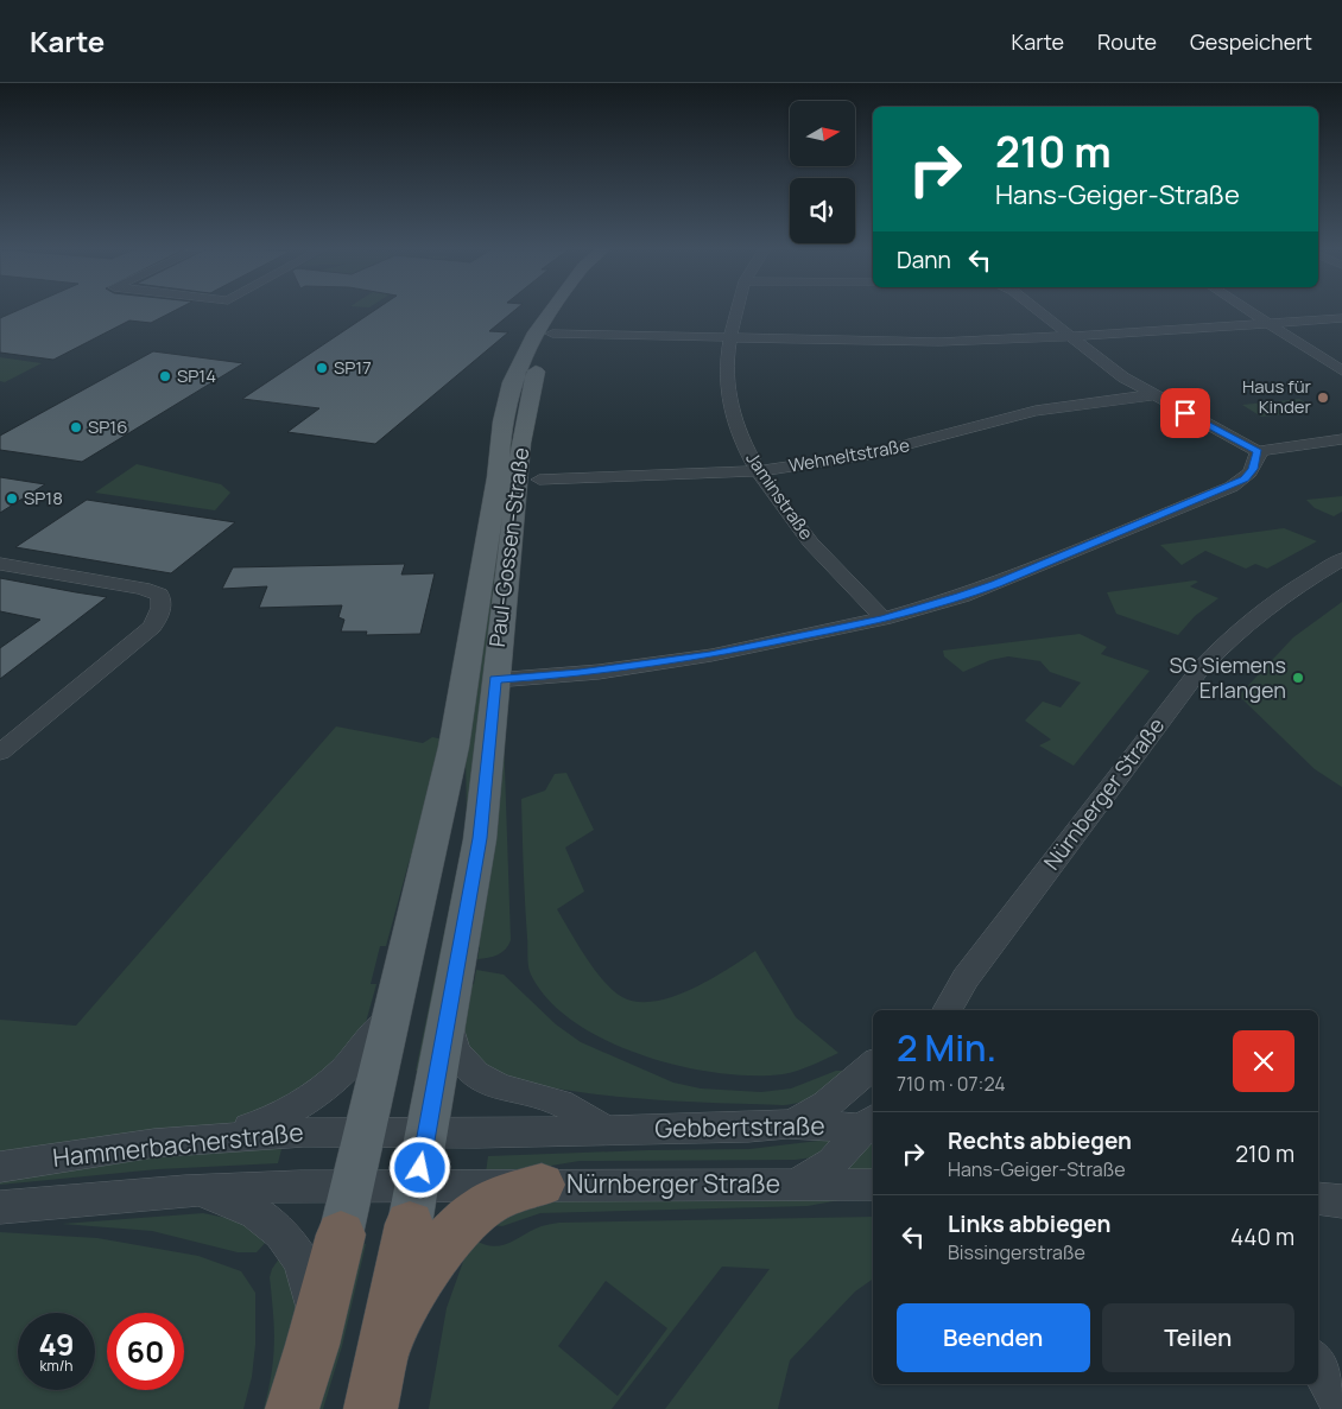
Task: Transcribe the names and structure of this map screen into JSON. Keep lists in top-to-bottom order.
{
  "streets": {
    "main road": ["Paul-Gossen-Straße"],
    "street": [
      "Wehneltstraße",
      "Jaminstraße",
      "Nürnberger Straße",
      "Gebbertstraße",
      "Hammerbacherstraße"
    ]
  },
  "crossings": [
    ["Wehneltstraße", "Jaminstraße"],
    ["Paul-Gossen-Straße", "Nürnberger Straße"],
    ["Paul-Gossen-Straße", "Hammerbacherstraße"],
    ["Nürnberger Straße", "Gebbertstraße"]
  ],
  "places": [
    "SP17",
    "SP14",
    "Haus für Kinder",
    "SP16",
    "SP18",
    "SG Siemens Erlangen"
  ],
  "north": "right",
  "page": {
    "header": "Karte",
    "nav": ["Karte", "Route", "Gespeichert"],
    "turn": ["210 m", "Hans-Geiger-Straße"],
    "then": "Dann",
    "heading": ["2 Min.", "710 m · 07:24"],
    "list": [
      {
        "name": "Rechts abbiegen",
        "note": "Hans-Geiger-Straße",
        "value": "210 m"
      },
      {
        "name": "Links abbiegen",
        "note": "Bissingerstraße",
        "value": "440 m"
      }
    ],
    "buttons": ["Beenden", "Teilen"],
    "speed": "49 km/h",
    "limit": "60"
  }
}
